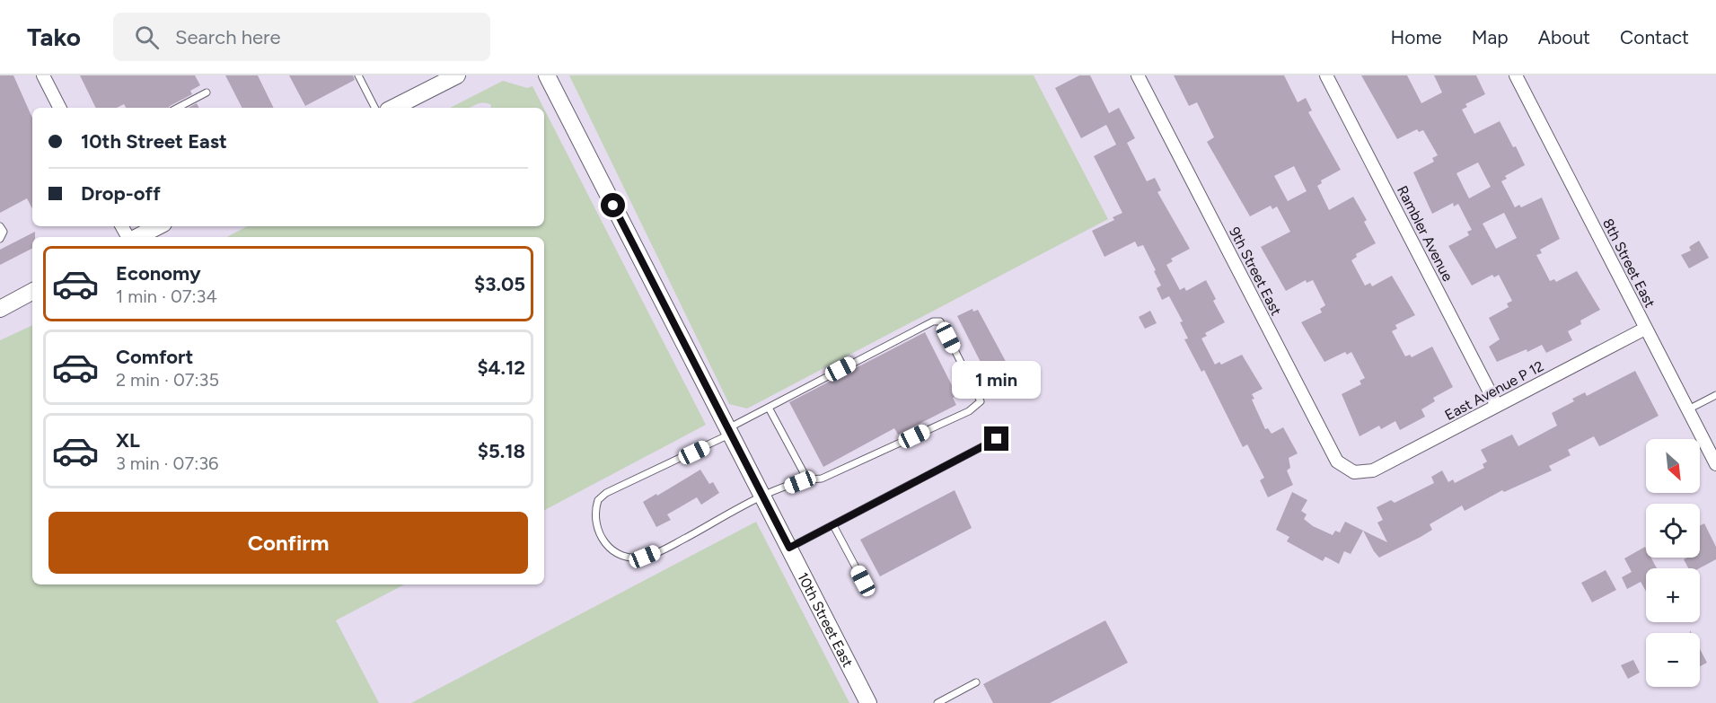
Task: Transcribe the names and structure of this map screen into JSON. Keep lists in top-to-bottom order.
{
  "streets": {
    "main road": ["10th Street East"],
    "street": [
      "Rambler Avenue",
      "8th Street East",
      "9th Street East",
      "East Avenue P 12"
    ]
  },
  "crossings": [
    ["Rambler Avenue", "East Avenue P 12"],
    ["8th Street East", "East Avenue P 12"],
    ["9th Street East", "East Avenue P 12"]
  ],
  "north": "bottom right",
  "page": {
    "header": "Tako",
    "search": "Search here",
    "nav": [
      "Home",
      "Map",
      "About",
      "Contact"
    ],
    "banner": ["10th Street East", "Drop-off"],
    "list": [
      {
        "name": "Economy",
        "note": "1 min · 07:34",
        "value": "$3.05"
      },
      {
        "name": "Comfort",
        "note": "2 min · 07:35",
        "value": "$4.12"
      },
      {
        "name": "XL",
        "note": "3 min · 07:36",
        "value": "$5.18"
      }
    ],
    "bubble": "1 min",
    "map_buttons": ["+", "−"],
    "buttons": "Confirm"
  }
}
